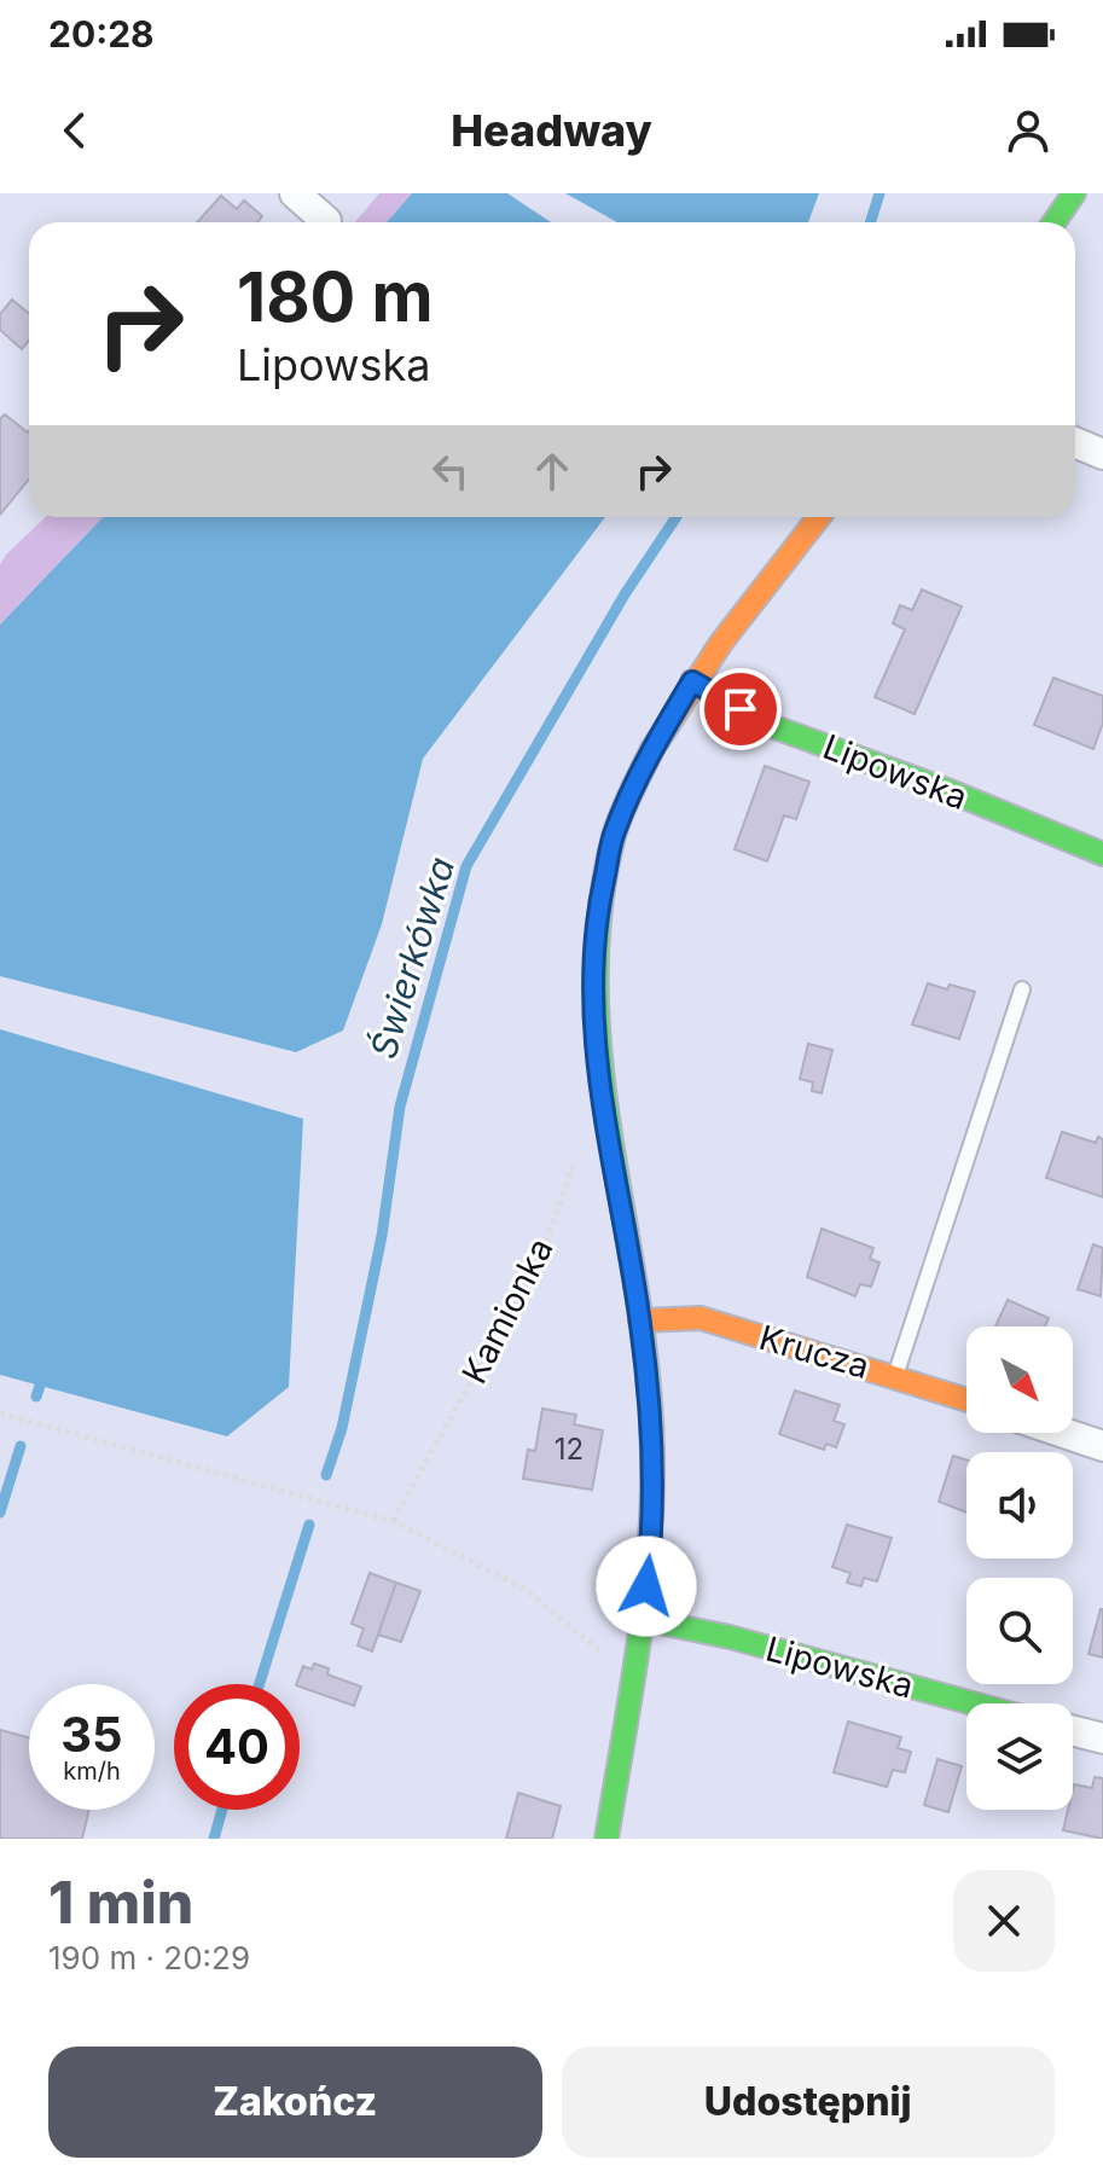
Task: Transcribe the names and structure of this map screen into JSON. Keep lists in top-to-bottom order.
{
  "streets": {
    "street": ["Lipowska", "Krucza"],
    "path": ["Kamionka"]
  },
  "water": ["Świerkówka"],
  "house_numbers": ["12"],
  "north": "bottom right",
  "page": {
    "status": "20:28",
    "header": "Headway",
    "turn": ["180 m", "Lipowska"],
    "speed": "35 km/h",
    "limit": "40",
    "heading": ["1 min", "190 m · 20:29"],
    "buttons": ["Zakończ", "Udostępnij"]
  }
}
